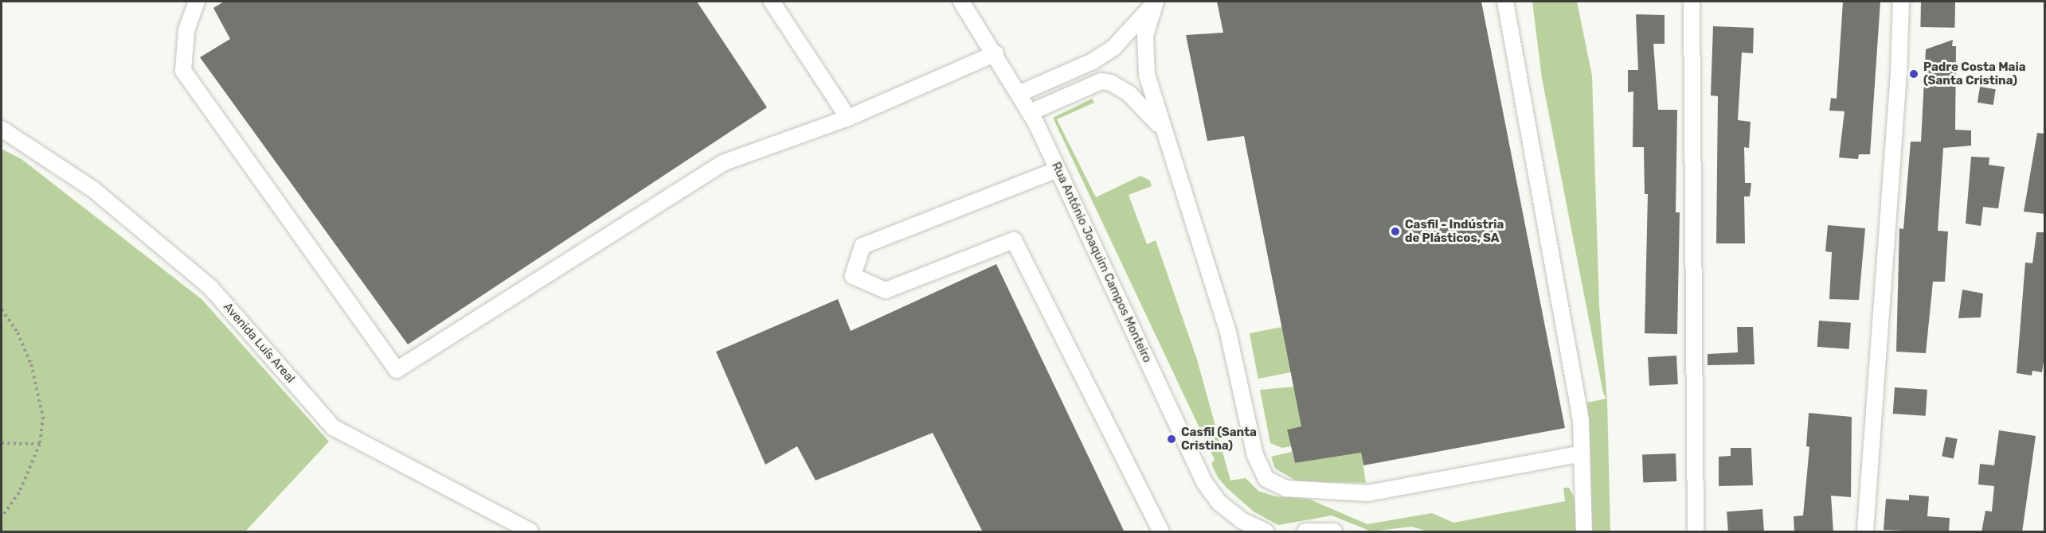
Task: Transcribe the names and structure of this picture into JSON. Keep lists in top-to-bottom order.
{
  "streets": {
    "street": ["Rua António Joaquim Campos Monteiro", "Avenida Luís Areal"]
  },
  "places": ["Padre Costa Maia (Santa Cristina)", "Casfil - Indústria de Plásticos, SA", "Casfil (Santa Cristina)"]
}
